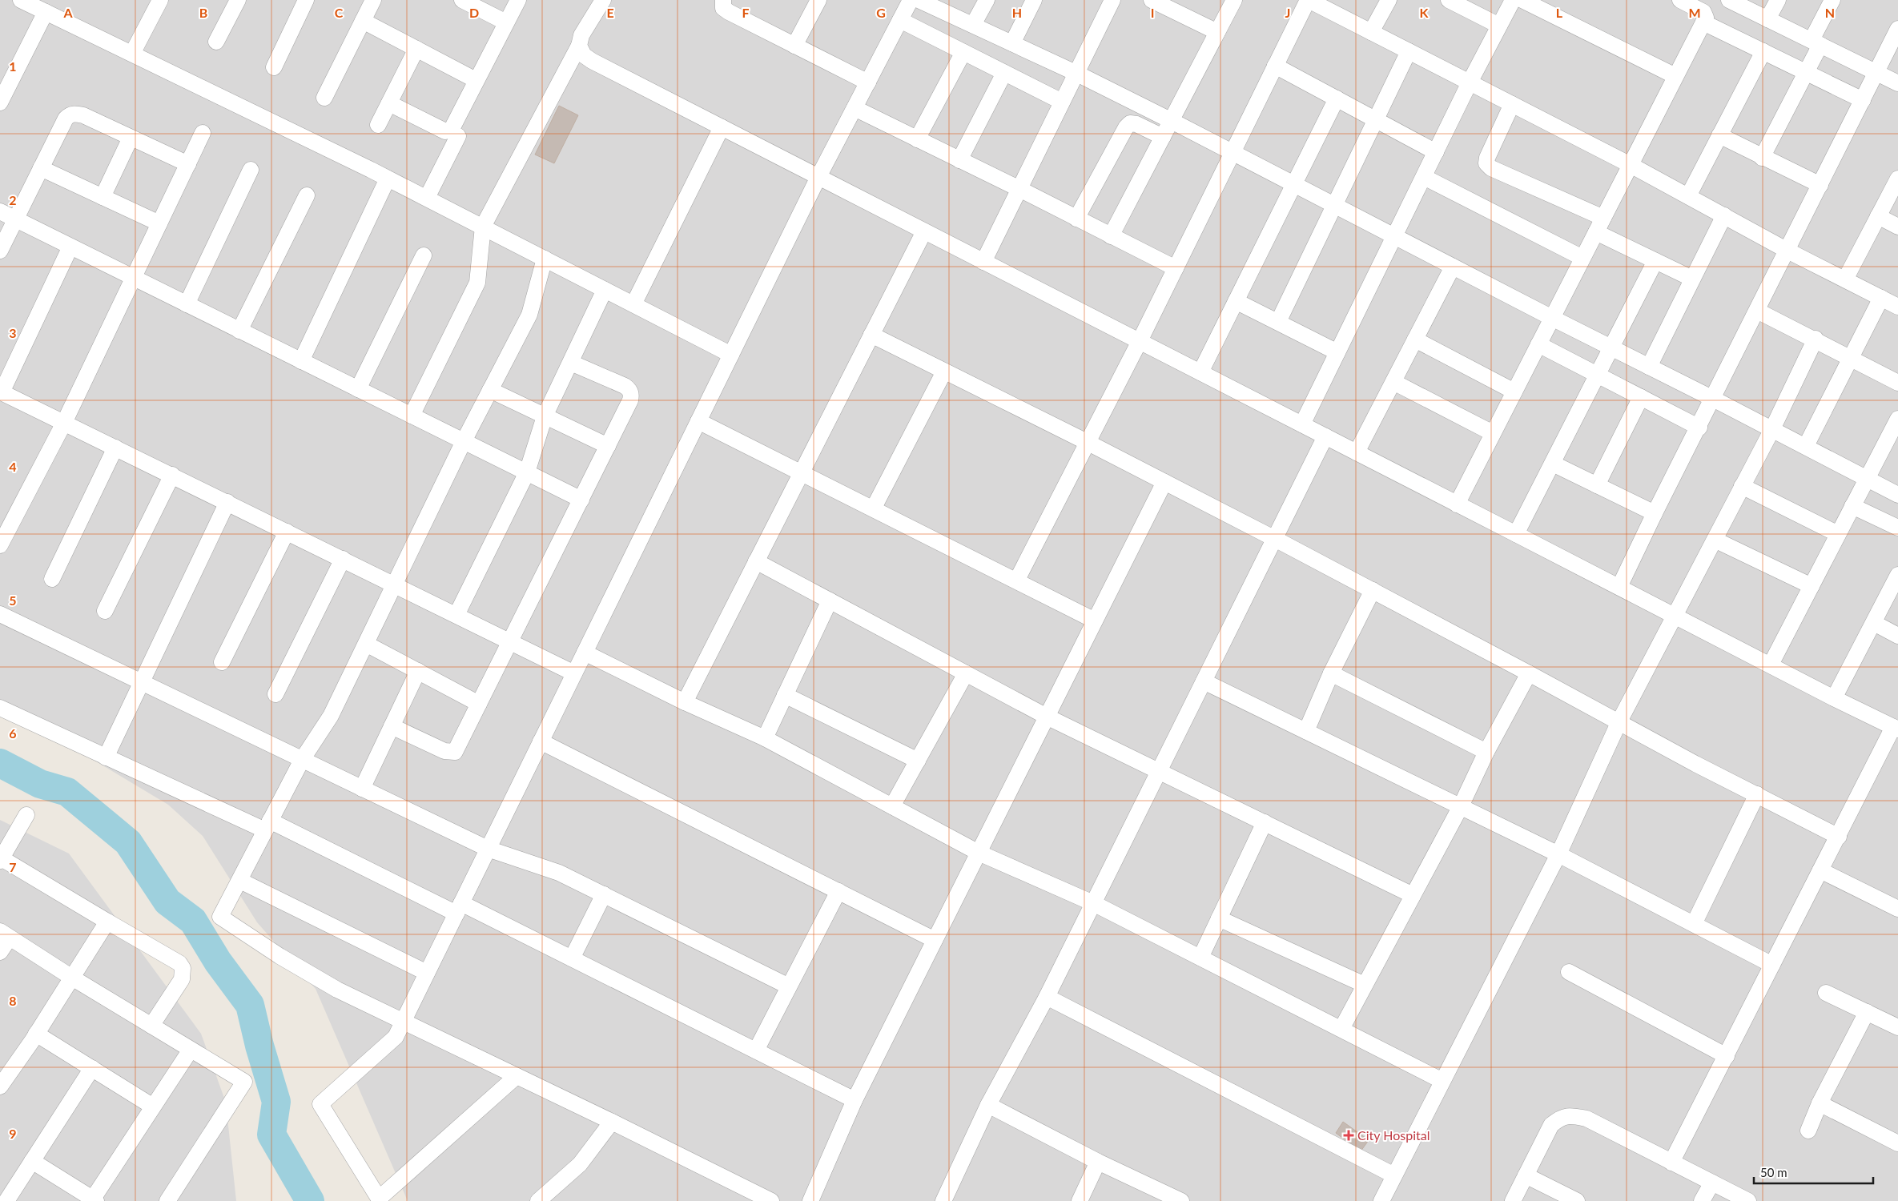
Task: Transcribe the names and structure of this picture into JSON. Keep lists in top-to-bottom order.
{
  "places": {
    "health": ["City Hospital"]
  },
  "scale_bar": "50 m",
  "grid": {
    "columns": [
      "A",
      "B",
      "C",
      "D",
      "E",
      "F",
      "G",
      "H",
      "I",
      "J",
      "K",
      "L",
      "M",
      "N"
    ],
    "rows": [
      "1",
      "2",
      "3",
      "4",
      "5",
      "6",
      "7",
      "8",
      "9"
    ]
  }
}
